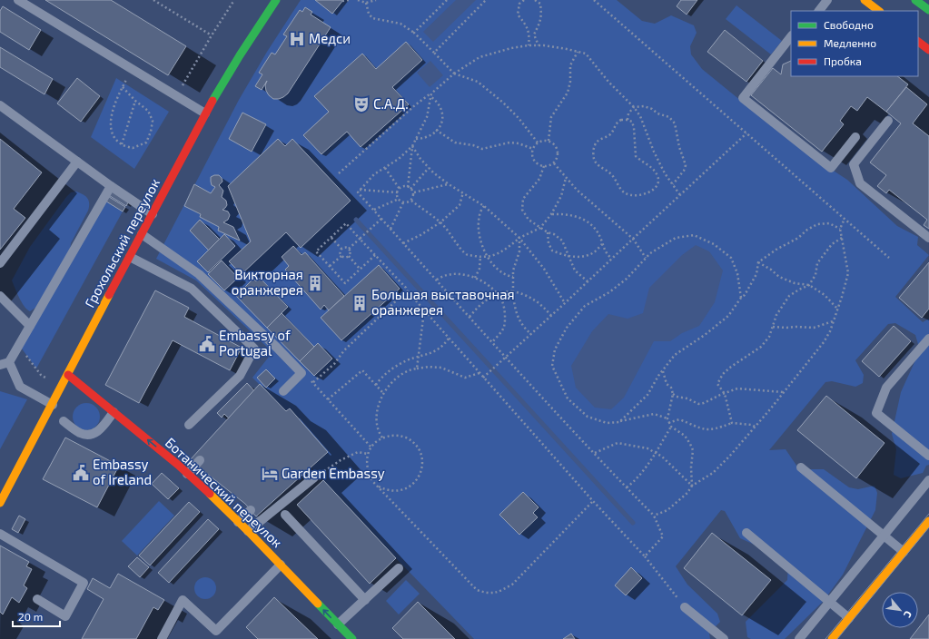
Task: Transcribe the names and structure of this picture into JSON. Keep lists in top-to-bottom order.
{
  "streets": {
    "street": ["Грохольский переулок", "Ботанический переулок"]
  },
  "crossings": [
    ["Грохольский переулок", "Ботанический переулок"]
  ],
  "one_way": ["Ботанический переулок"],
  "places": {
    "hospital": ["Медси"],
    "theatre": ["С.А.Д."],
    "building": ["Викторная оранжерея", "Большая выставочная оранжерея"],
    "public building": ["Embassy of Portugal", "Embassy of Ireland"],
    "hotel": ["Garden Embassy"]
  },
  "legend": ["Свободно", "Медленно", "Пробка"],
  "scale_bar": "20 m",
  "north": "bottom right"
}
